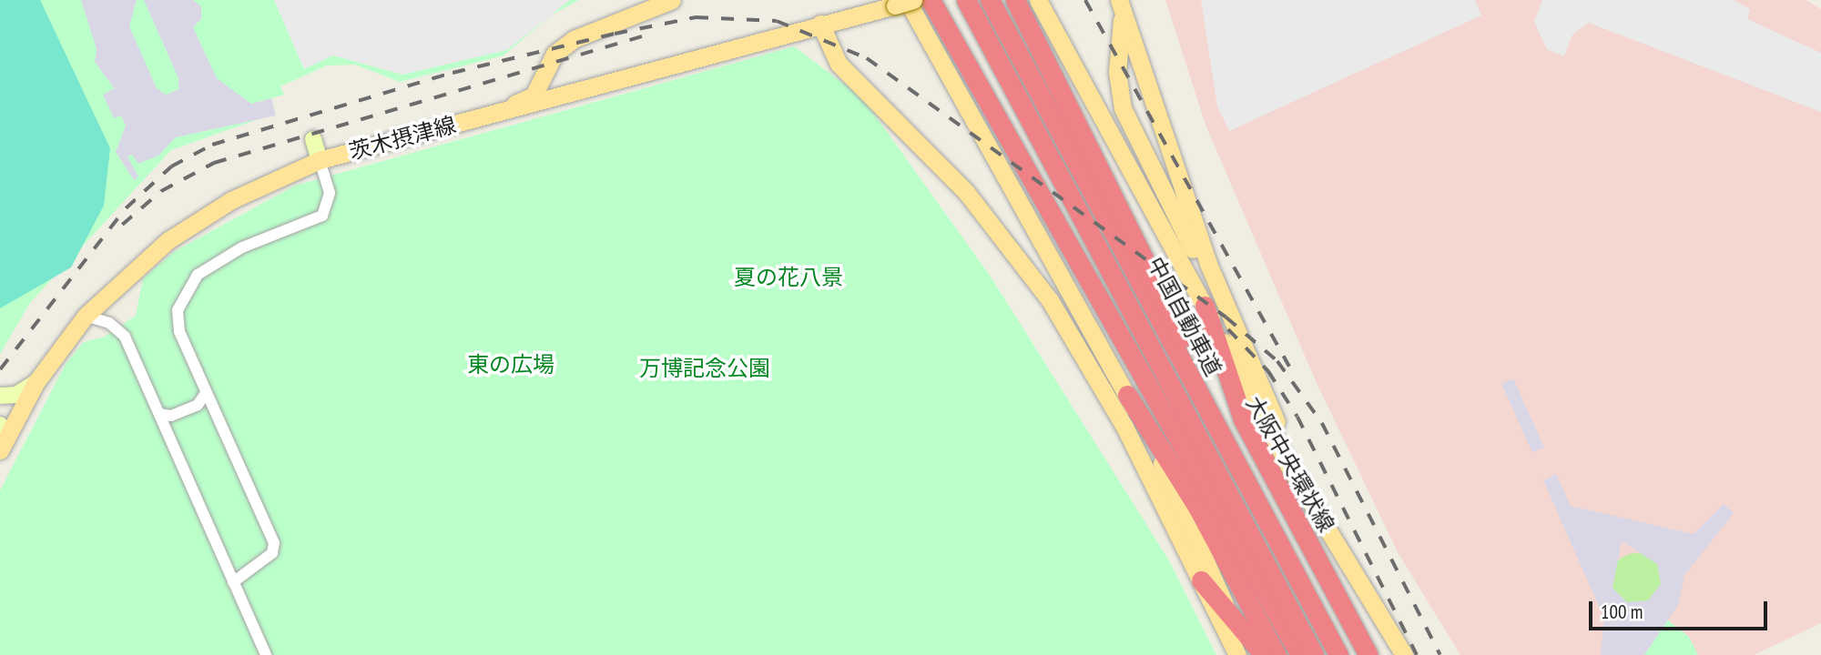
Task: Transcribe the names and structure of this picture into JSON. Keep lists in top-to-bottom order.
{
  "streets": {
    "highway": ["中国自動車道"],
    "main road": ["茨木摂津線", "大阪中央環状線"]
  },
  "parks": ["夏の花八景", "東の広場", "万博記念公園"],
  "scale_bar": "100 m"
}
